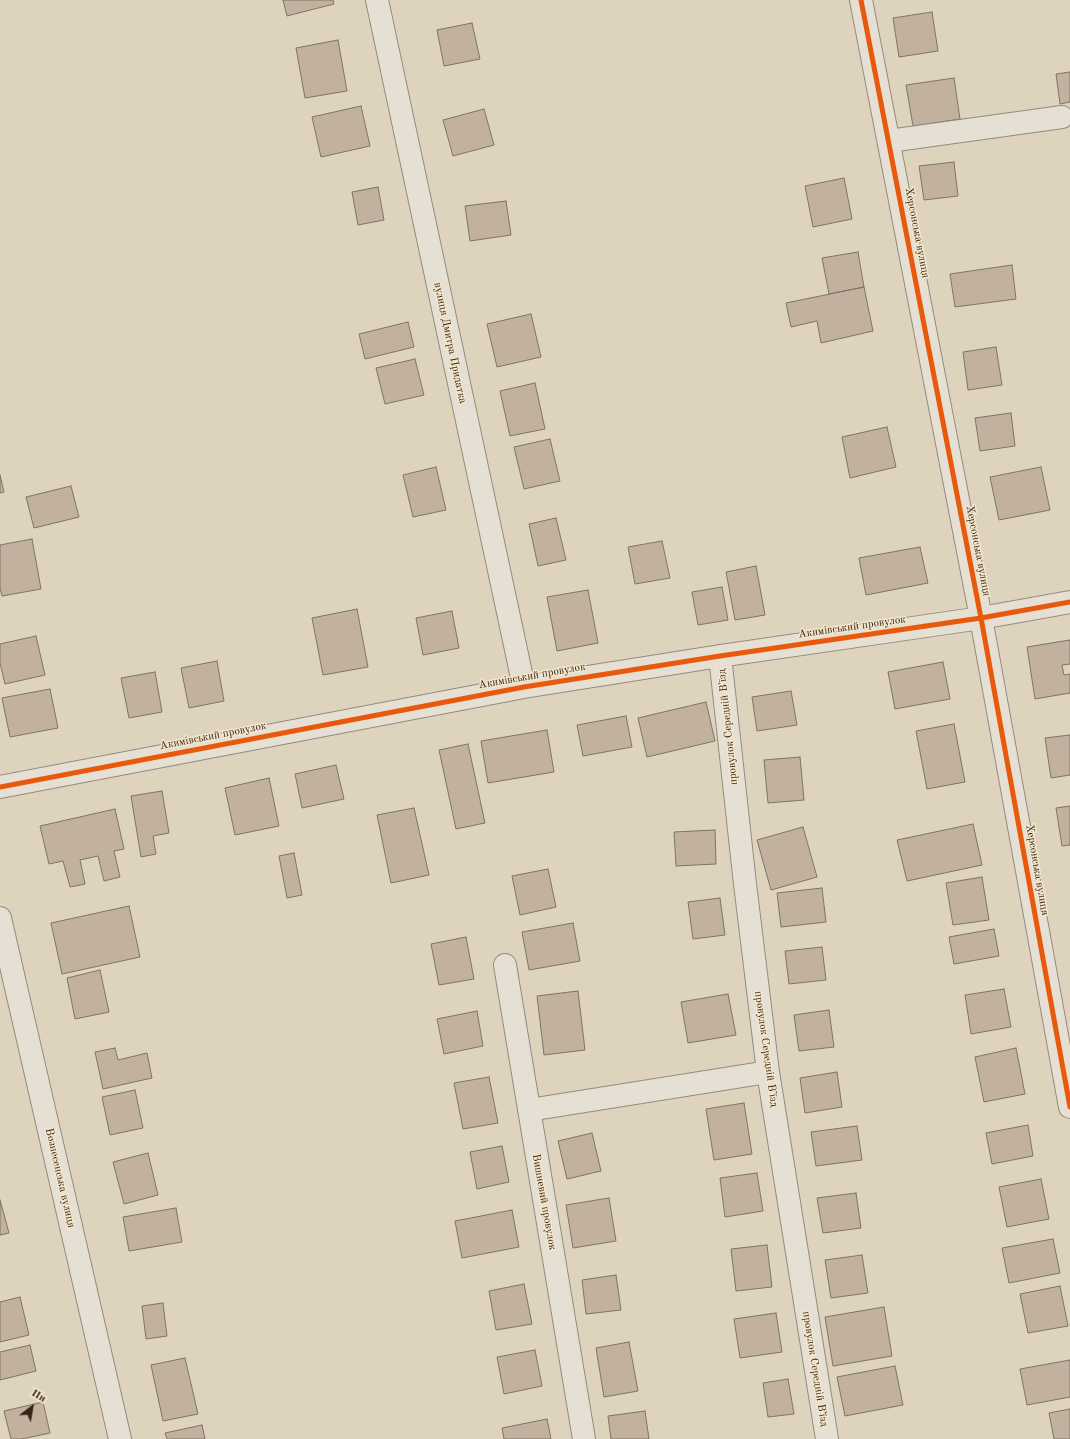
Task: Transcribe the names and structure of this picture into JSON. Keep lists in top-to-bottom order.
{
  "streets": {
    "street": [
      "Херсонська вулиця",
      "вулиця Дмитра Придатка",
      "Акимівський провулок",
      "провулок Середній Вʼїзд",
      "Вознесенська вулиця",
      "Вишневий провулок"
    ]
  },
  "crossings": [
    ["Херсонська вулиця", "Акимівський провулок"],
    ["вулиця Дмитра Придатка", "Акимівський провулок"],
    ["Акимівський провулок", "провулок Середній Вʼїзд"]
  ],
  "north": "top right"
}
